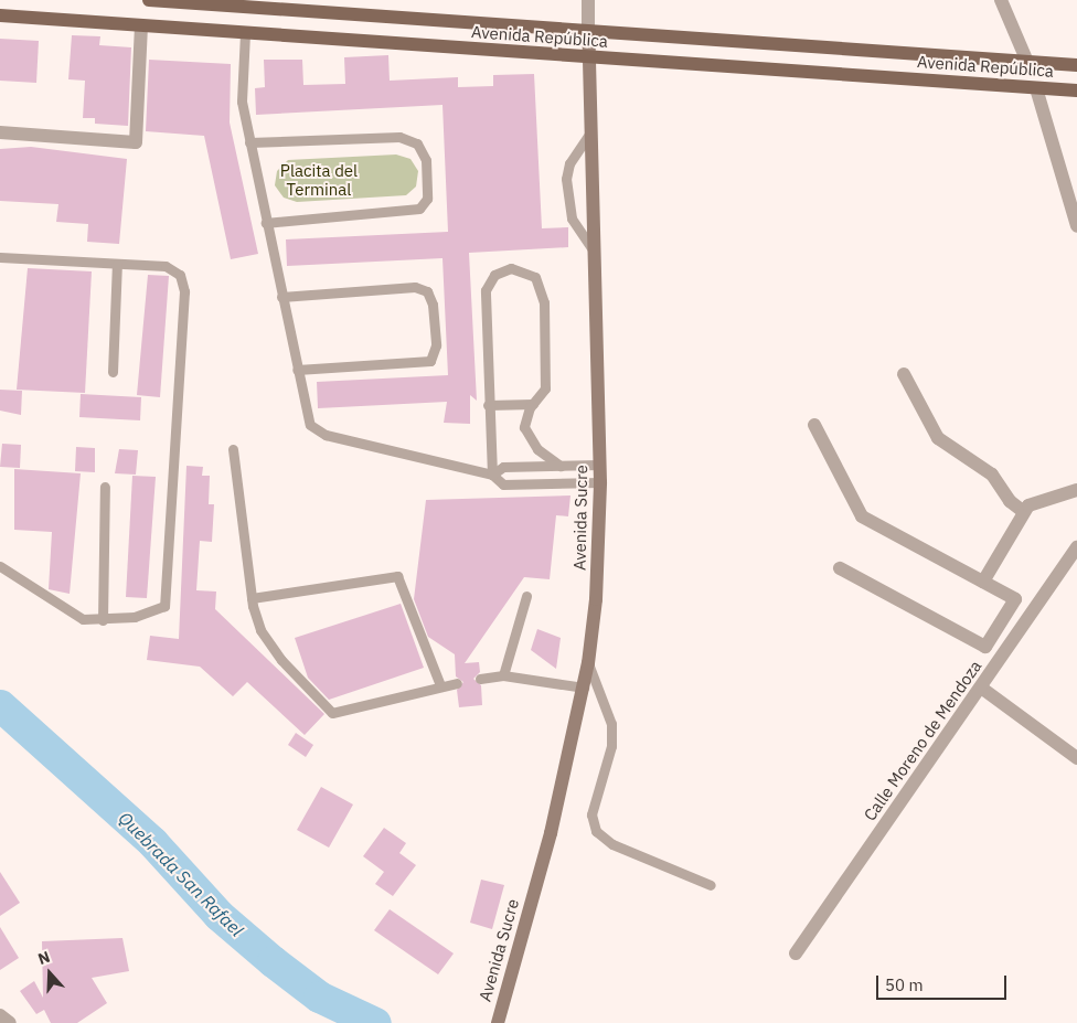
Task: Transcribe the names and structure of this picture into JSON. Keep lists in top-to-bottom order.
{
  "streets": {
    "main road": ["Avenida República"],
    "street": ["Avenida Sucre", "Calle Moreno de Mendoza"]
  },
  "crossings": [
    ["Avenida República", "Avenida Sucre"]
  ],
  "water": ["Quebrada San Rafael"],
  "parks": ["Placita del Terminal"],
  "scale_bar": "50 m",
  "north": "top"
}
